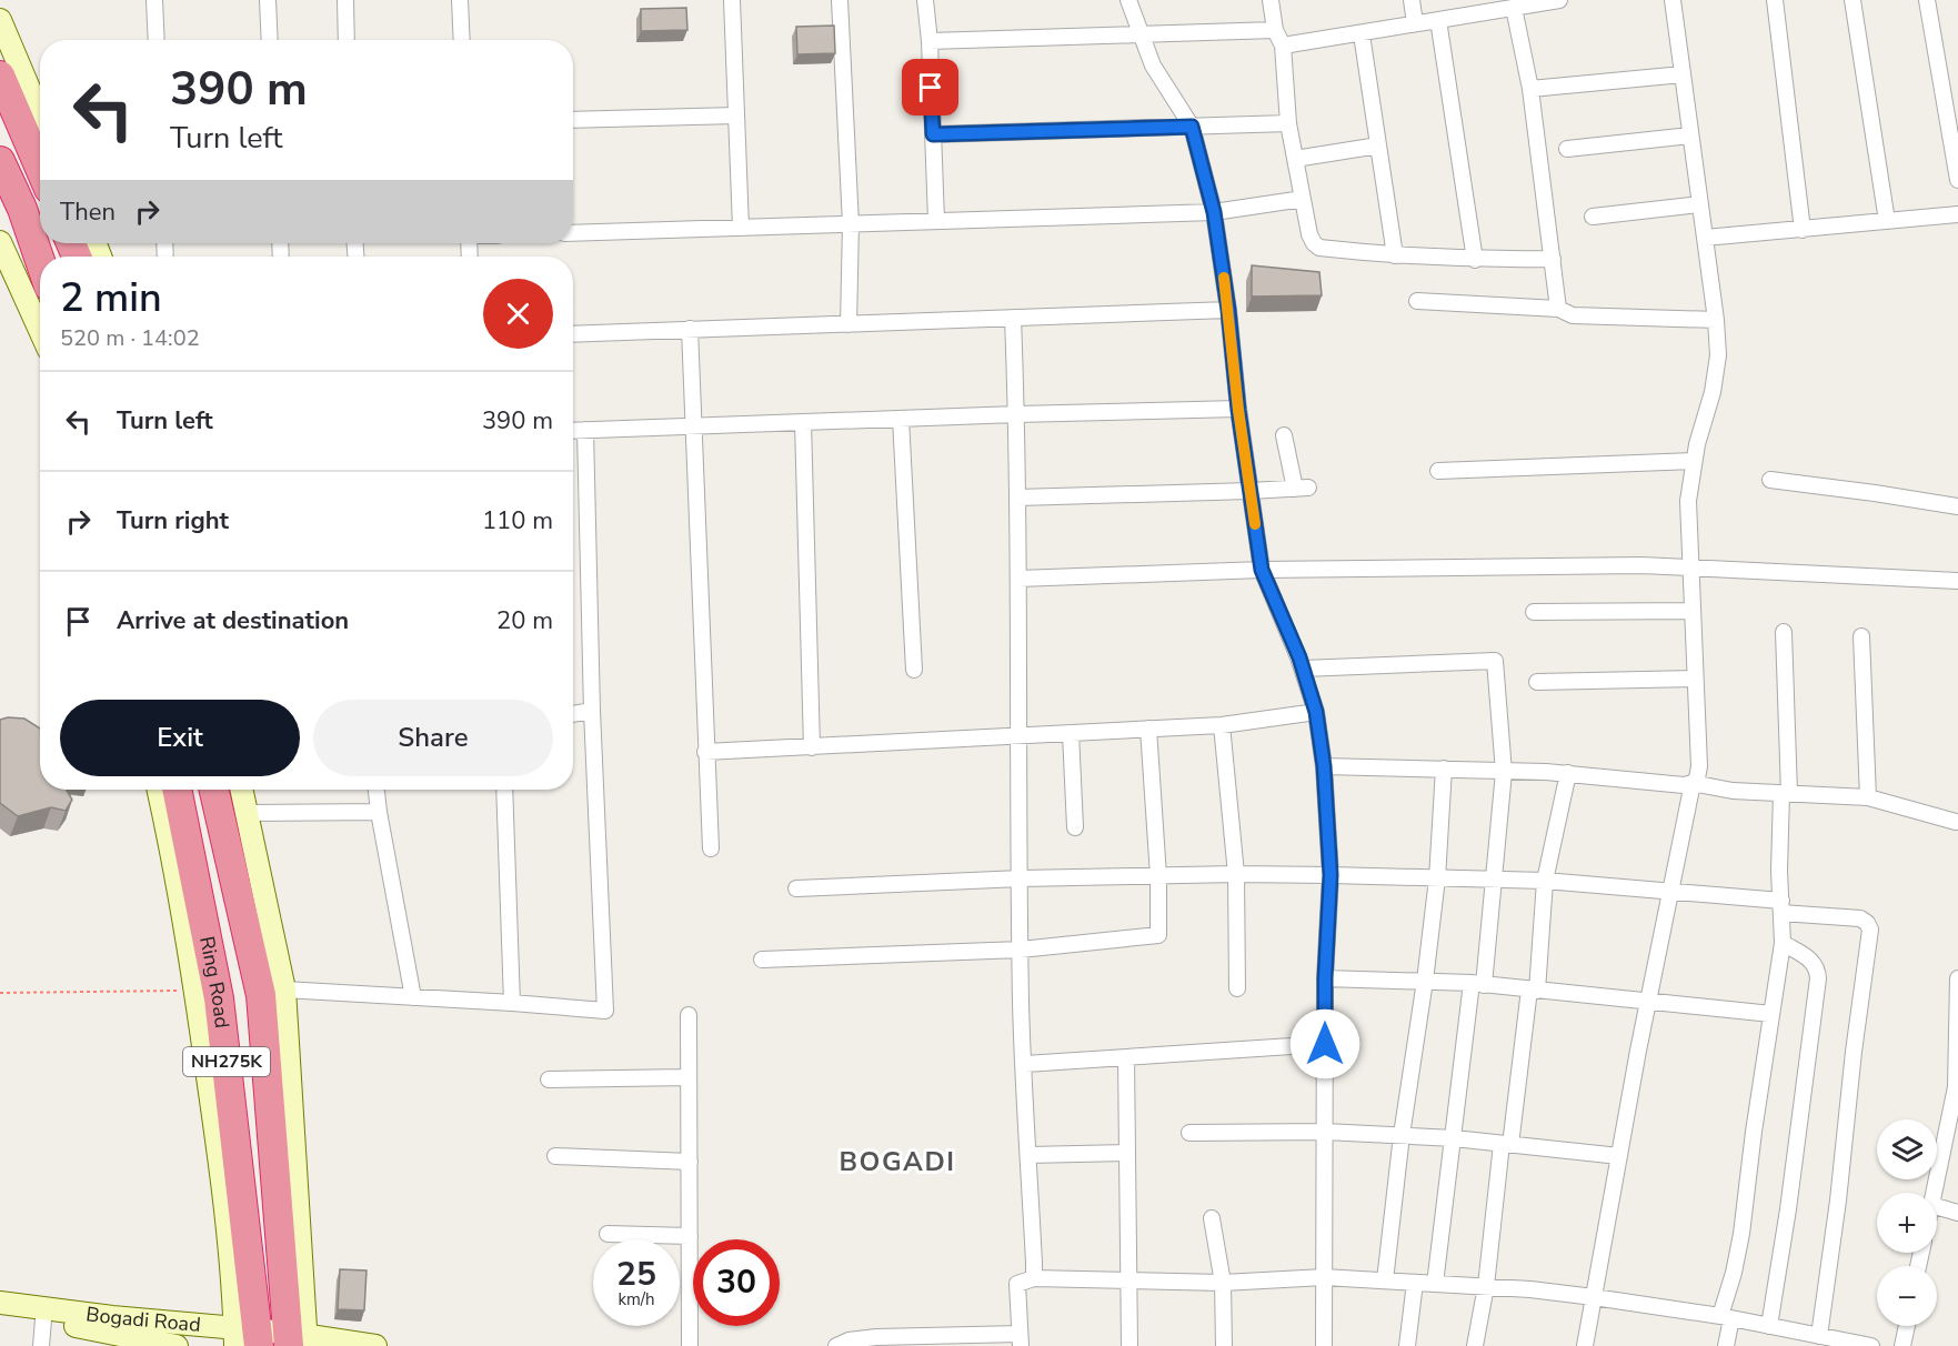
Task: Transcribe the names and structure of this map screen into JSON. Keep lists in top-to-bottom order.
{
  "streets": {
    "highway": ["Ring Road", "NH275K"],
    "street": ["Bogadi Road"]
  },
  "crossings": [
    ["Ring Road", "Bogadi Road"]
  ],
  "districts": ["BOGADI"],
  "page": {
    "turn": ["390 m", "Turn left"],
    "then": "Then",
    "heading": ["2 min", "520 m · 14:02"],
    "list": [
      {
        "name": "Turn left",
        "value": "390 m"
      },
      {
        "name": "Turn right",
        "value": "110 m"
      },
      {
        "name": "Arrive at destination",
        "value": "20 m"
      }
    ],
    "buttons": ["Exit", "Share"],
    "map_buttons": ["+", "−"],
    "speed": "25 km/h",
    "limit": "30"
  }
}
